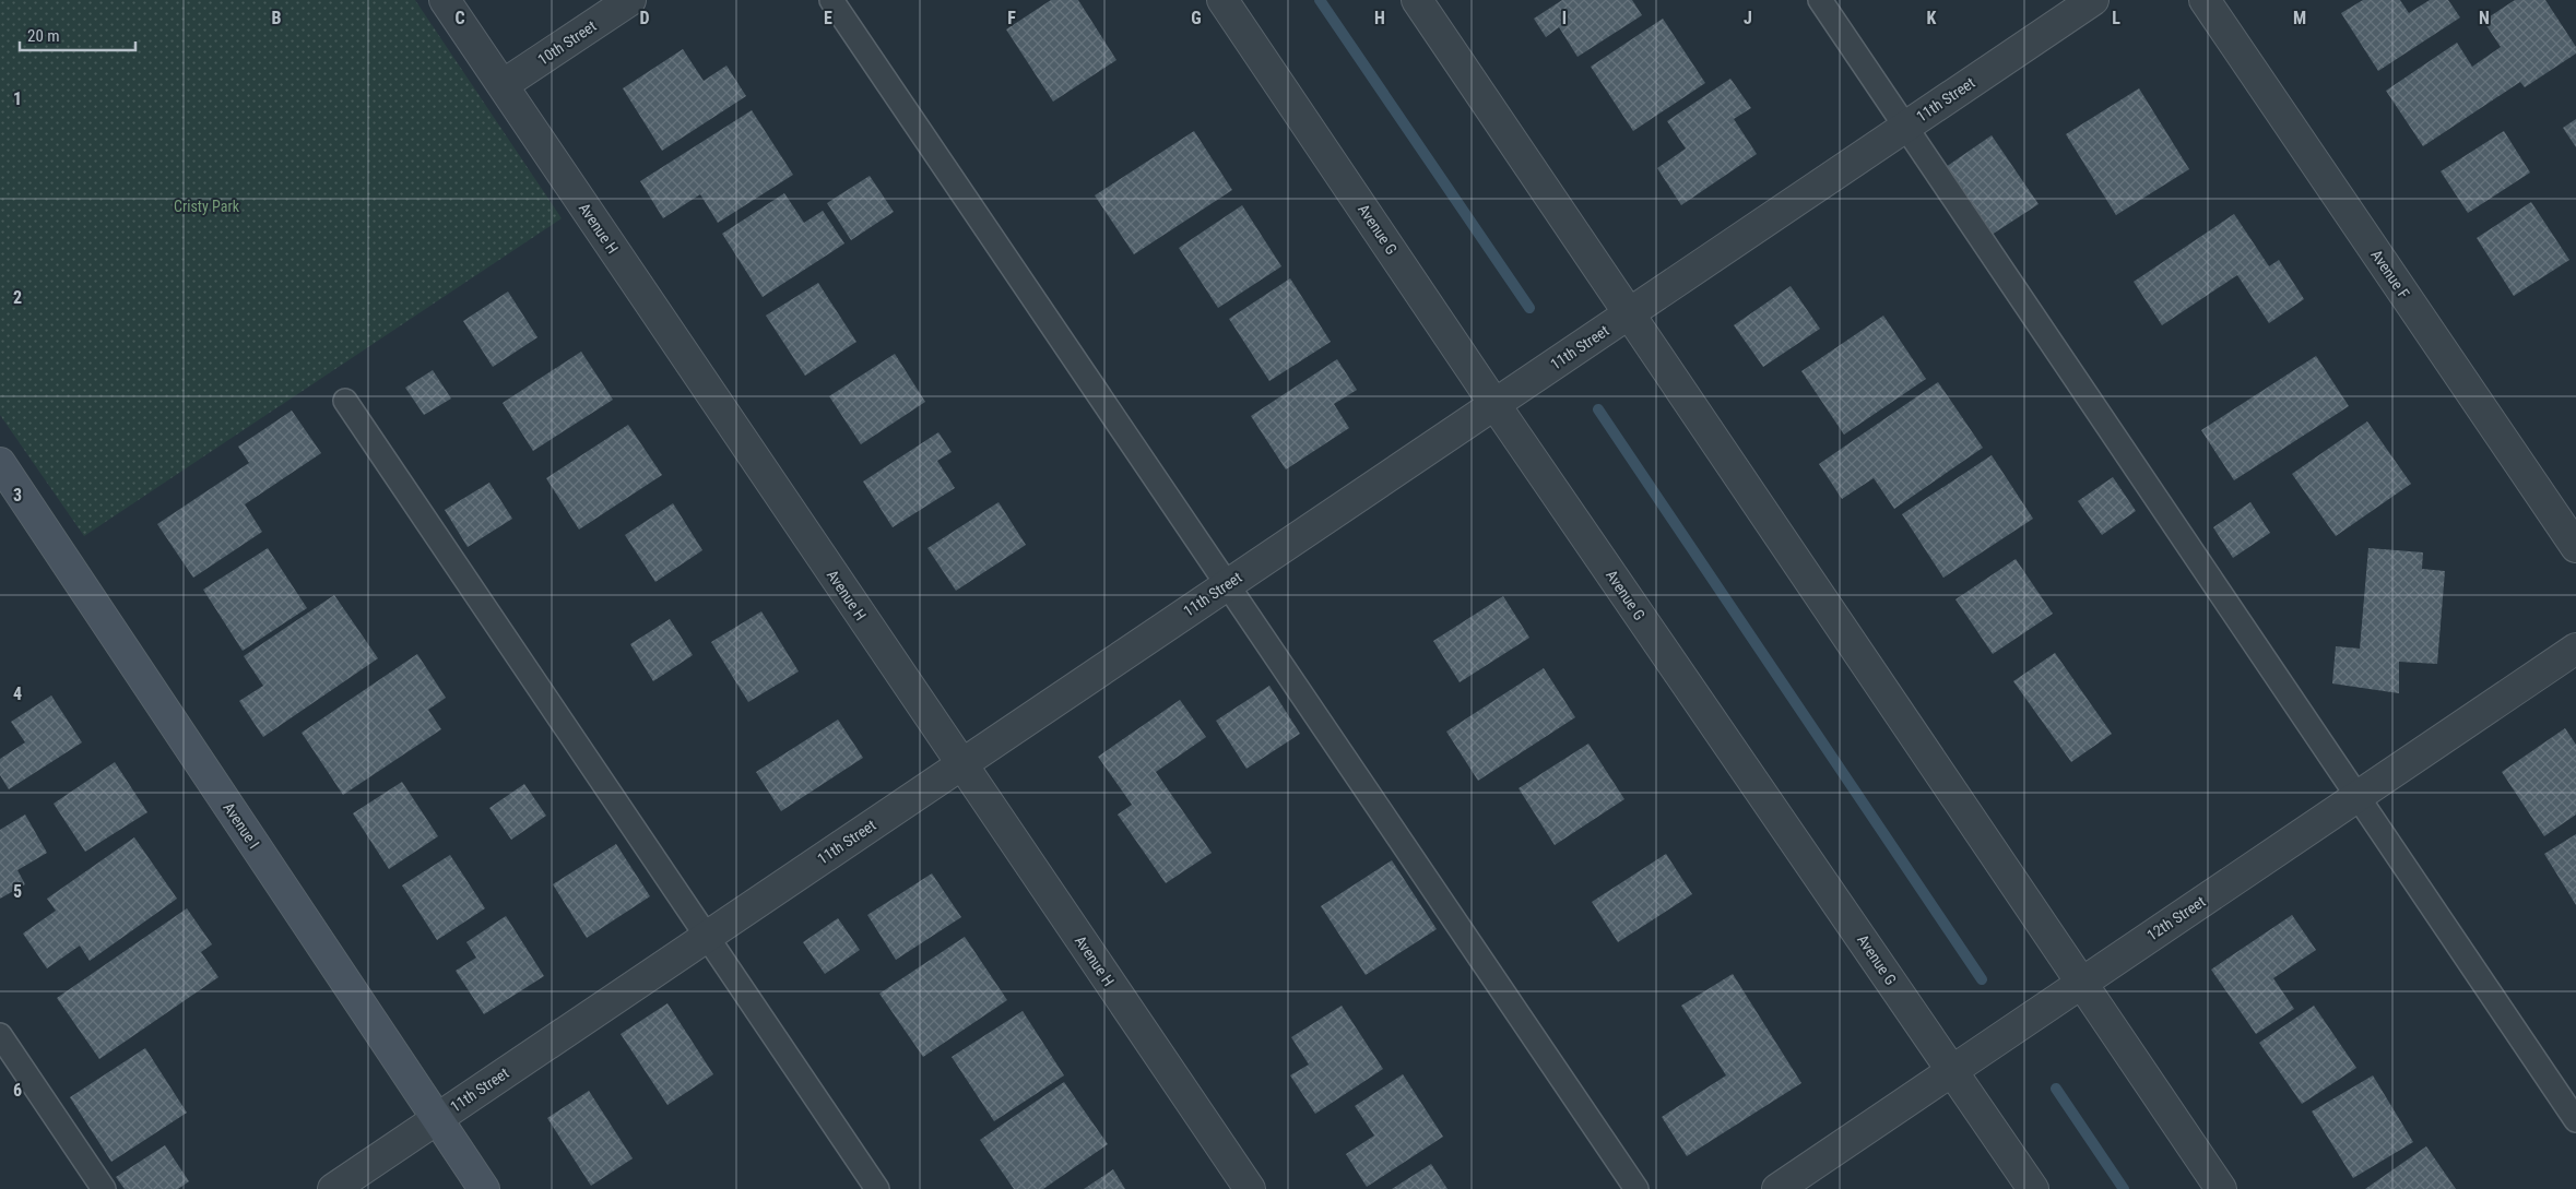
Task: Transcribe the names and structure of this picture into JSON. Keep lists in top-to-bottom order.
{
  "streets": {
    "street": [
      "10th Street",
      "11th Street",
      "Avenue H",
      "Avenue G",
      "Avenue F",
      "Avenue I",
      "12th Street"
    ]
  },
  "crossings": [
    ["10th Street", "Avenue H"],
    ["11th Street", "Avenue H"],
    ["11th Street", "Avenue G"],
    ["11th Street", "Avenue I"],
    ["Avenue G", "12th Street"]
  ],
  "parks": ["Cristy Park"],
  "scale_bar": "20 m",
  "grid": {
    "columns": [
      "B",
      "C",
      "D",
      "E",
      "F",
      "G",
      "H",
      "I",
      "J",
      "K",
      "L",
      "M",
      "N"
    ],
    "rows": [
      "1",
      "2",
      "3",
      "4",
      "5",
      "6"
    ]
  }
}
